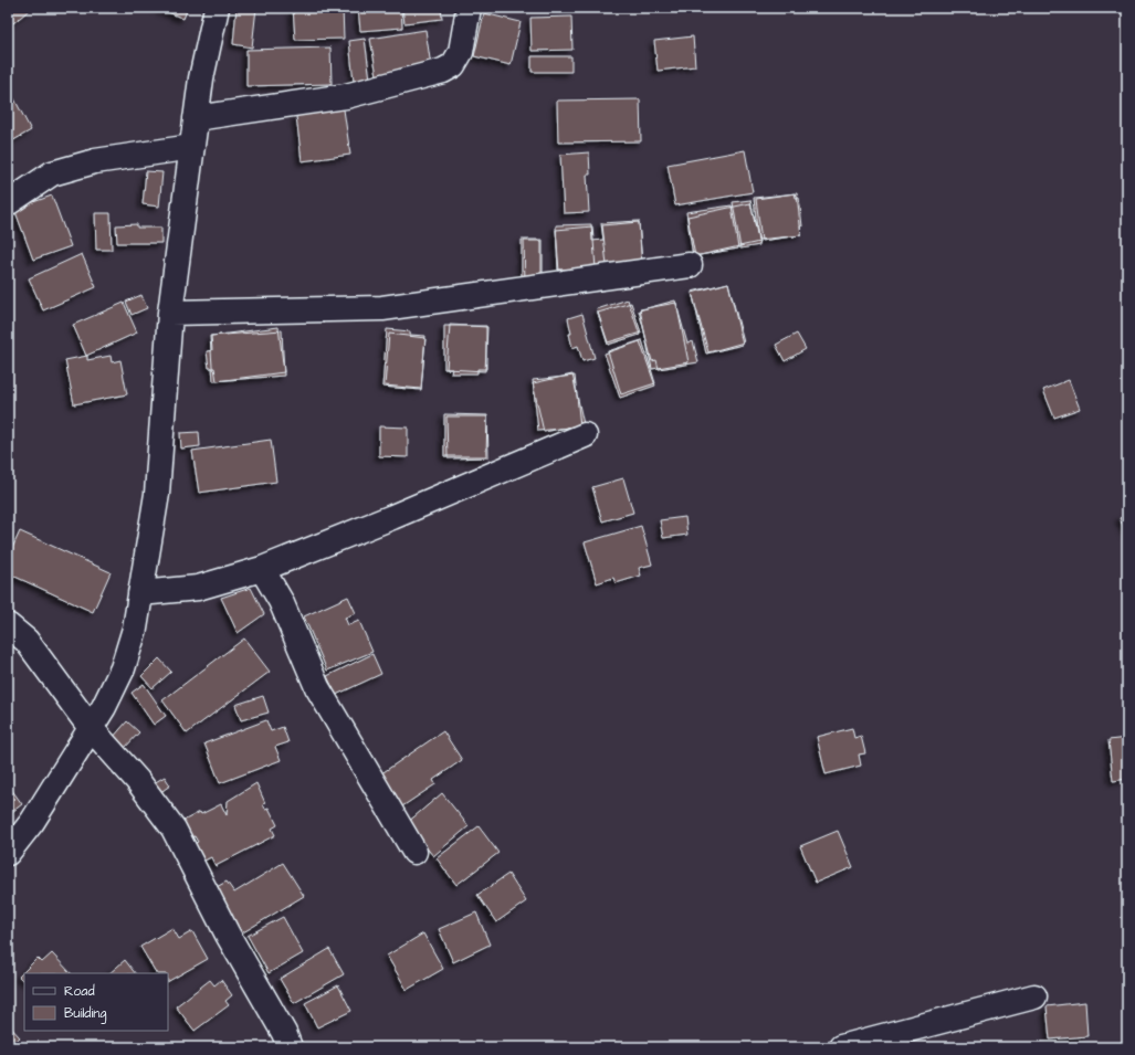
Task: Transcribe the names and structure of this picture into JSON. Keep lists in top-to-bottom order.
{
  "legend": ["Road", "Building"]
}
